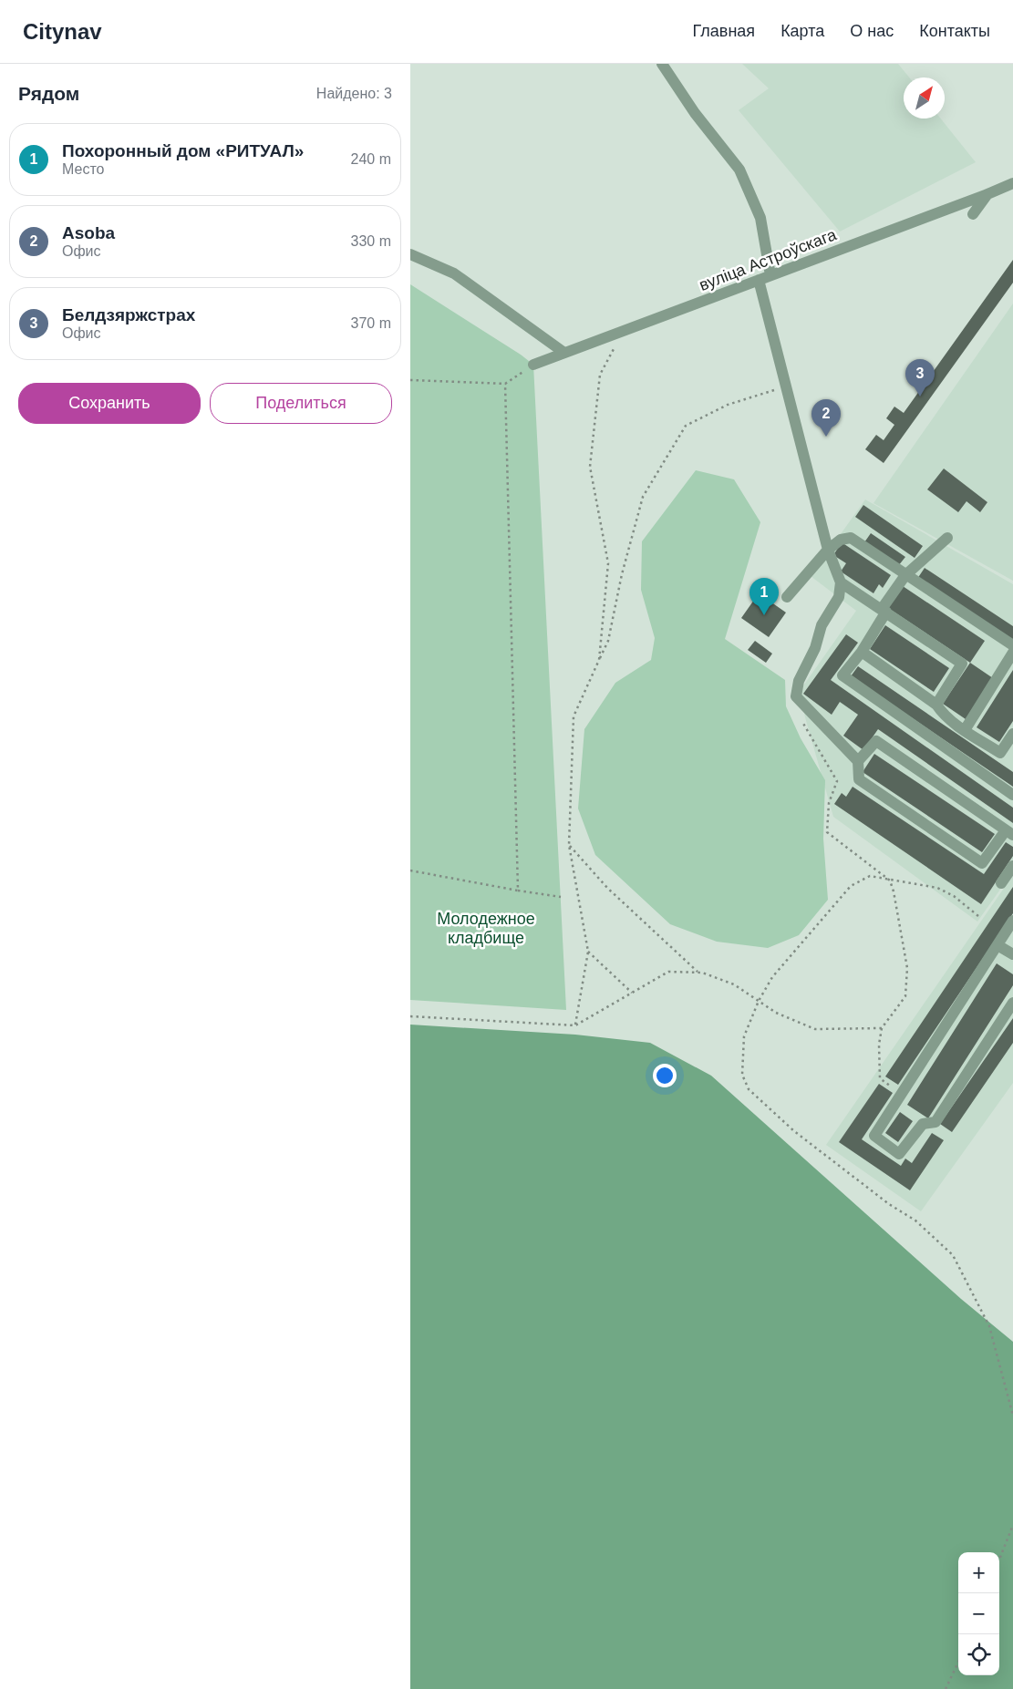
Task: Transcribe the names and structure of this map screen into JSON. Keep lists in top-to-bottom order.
{
  "streets": {
    "street": ["вуліца Астроўскага"]
  },
  "parks": ["Молодежное кладбище"],
  "north": "top right",
  "page": {
    "header": "Citynav",
    "nav": [
      "Главная",
      "Карта",
      "О нас",
      "Контакты"
    ],
    "heading": ["Рядом", "Найдено: 3"],
    "list": [
      {
        "mark": "1",
        "name": "Похоронный дом «РИТУАЛ»",
        "note": "Место",
        "value": "240 m"
      },
      {
        "mark": "2",
        "name": "Asoba",
        "note": "Офис",
        "value": "330 m"
      },
      {
        "mark": "3",
        "name": "Белдзяржстрах",
        "note": "Офис",
        "value": "370 m"
      }
    ],
    "pins": ["3", "2", "1"],
    "buttons": ["Сохранить", "Поделиться"],
    "map_buttons": ["+", "−"]
  }
}
